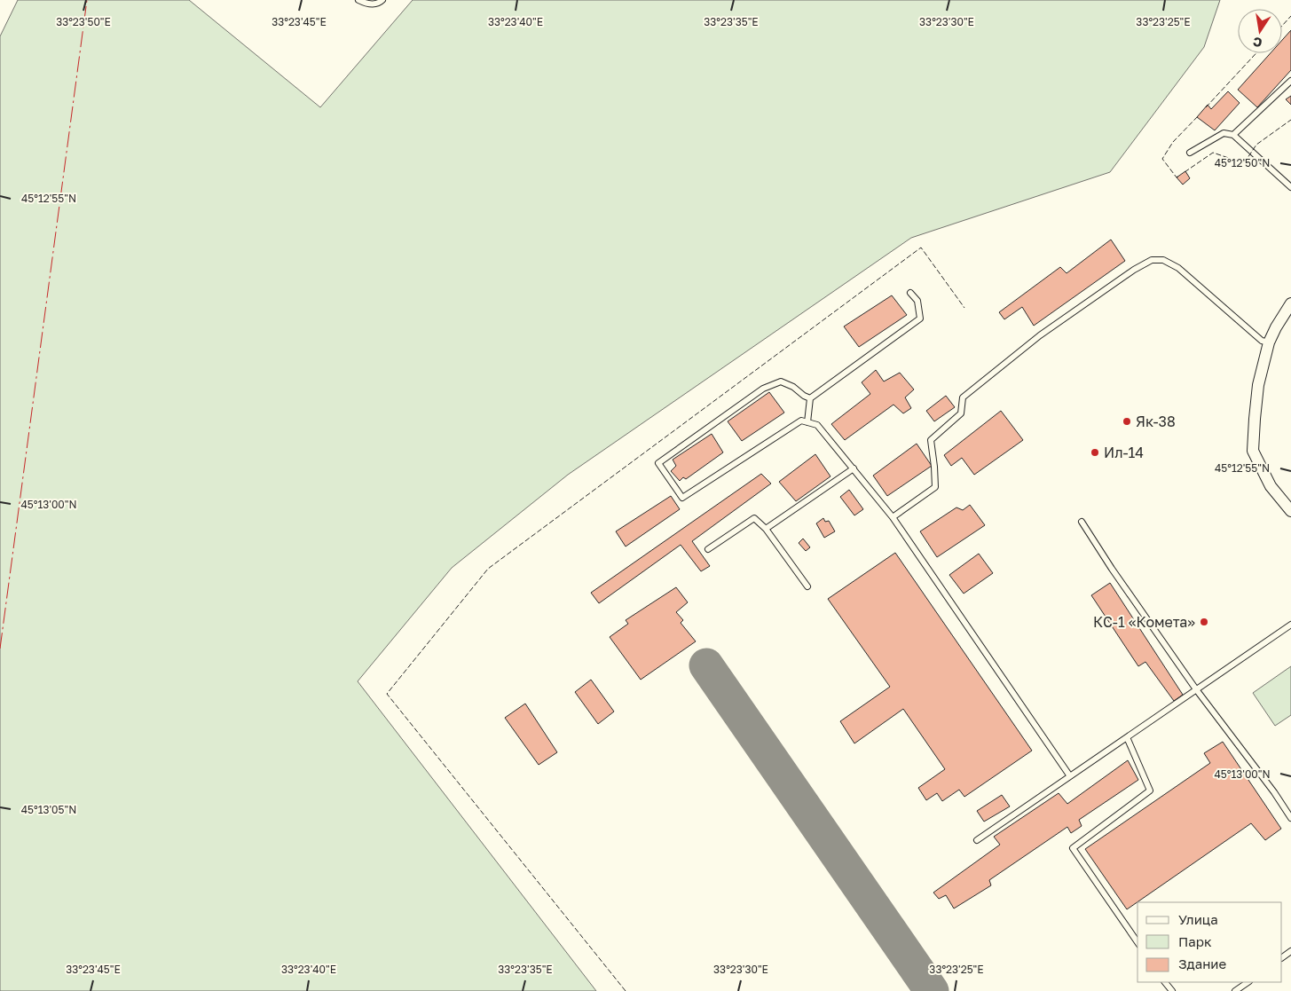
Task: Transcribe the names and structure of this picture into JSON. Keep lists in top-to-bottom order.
{
  "places": ["Як-38", "Ил-14", "КС-1 «Комета»"],
  "legend": ["Улица", "Парк", "Здание"],
  "north": "bottom",
  "coordinates": [
    "33°23'50\"E",
    "33°23'45\"E",
    "33°23'40\"E",
    "33°23'35\"E",
    "33°23'30\"E",
    "33°23'25\"E",
    "45°12'50\"N",
    "45°12'55\"N",
    "45°13'00\"N",
    "45°13'05\"N"
  ]
}
